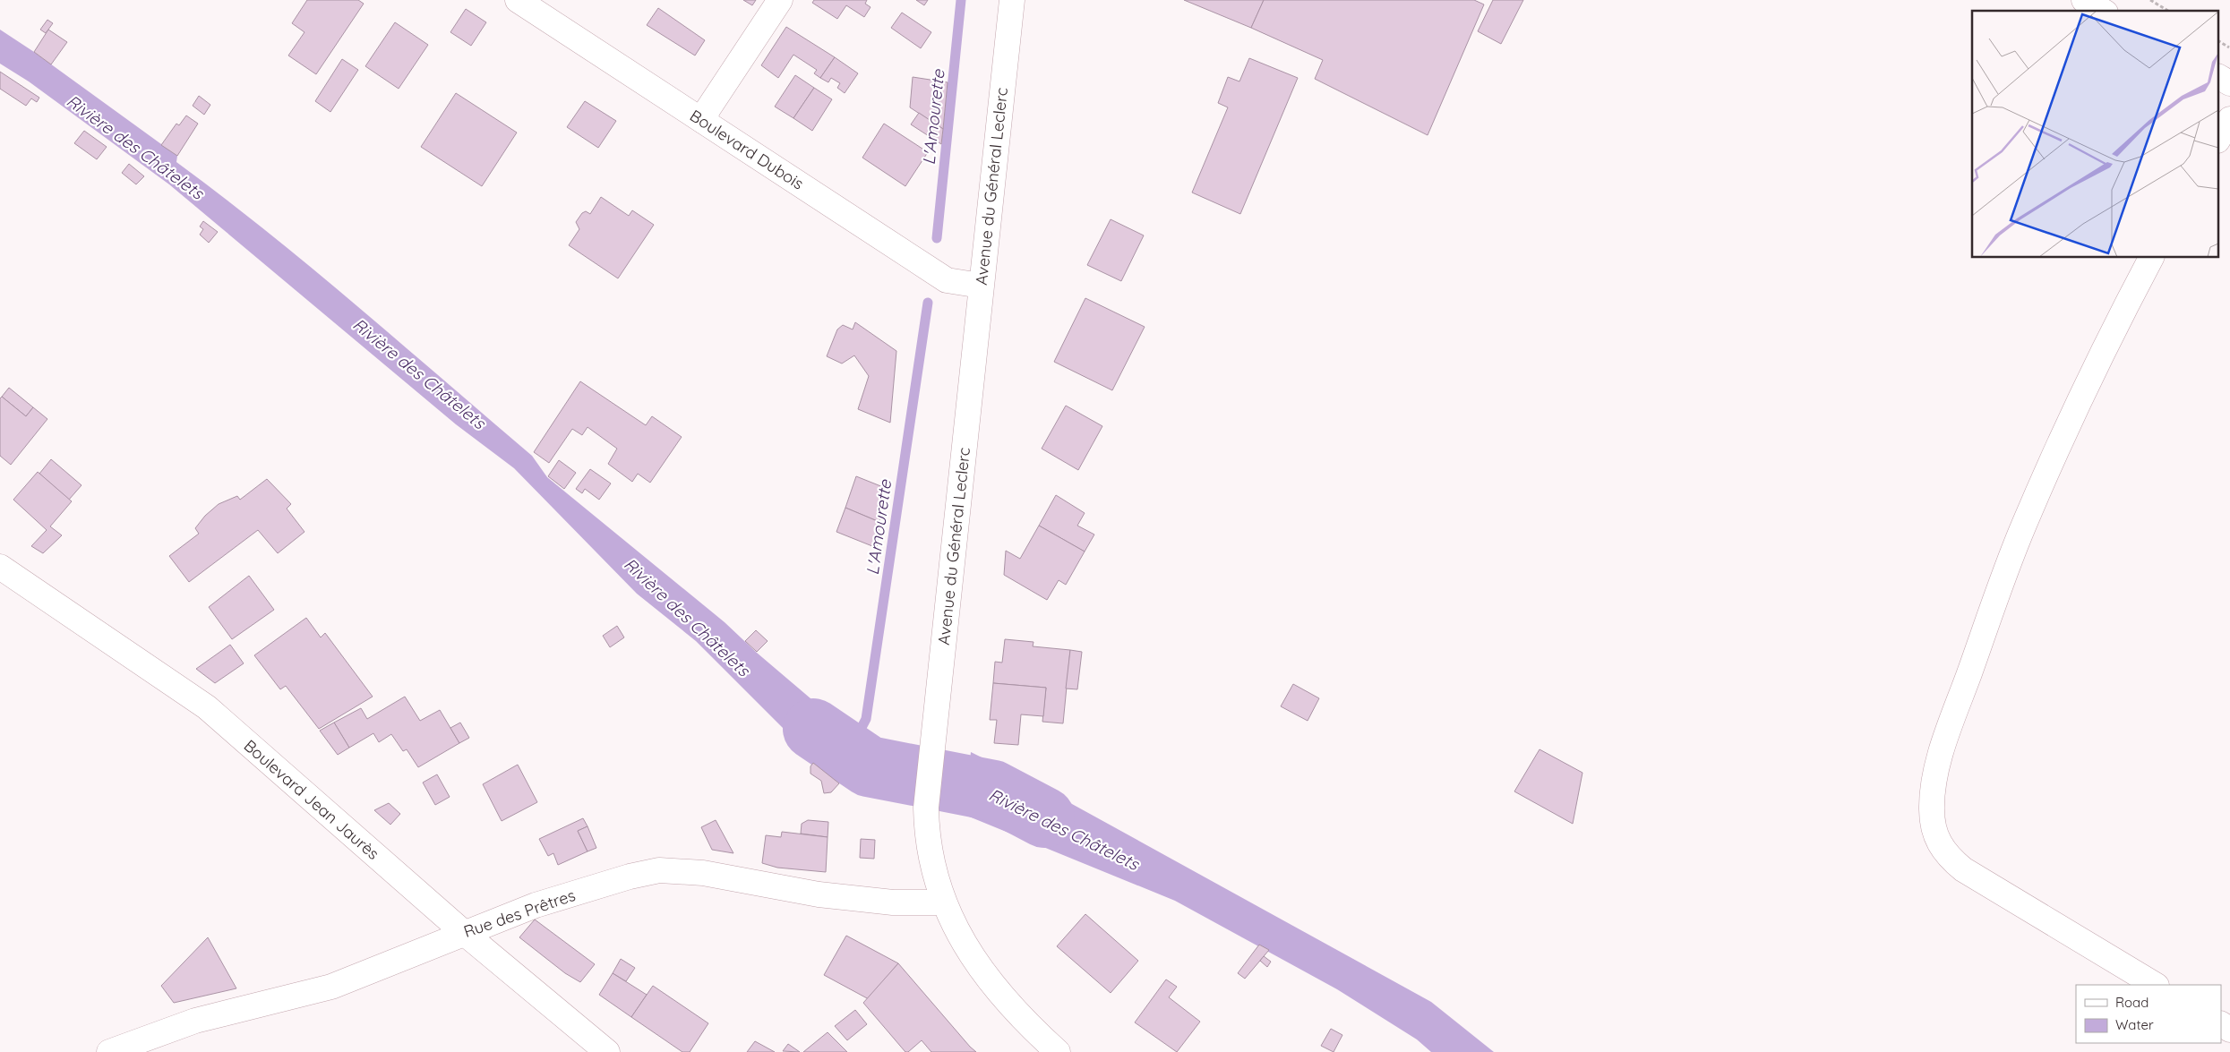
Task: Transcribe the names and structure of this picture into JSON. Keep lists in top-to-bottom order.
{
  "streets": {
    "street": [
      "Boulevard Dubois",
      "Avenue du Général Leclerc",
      "Boulevard Jean Jaurès",
      "Rue des Prêtres"
    ]
  },
  "crossings": [
    ["Boulevard Dubois", "Avenue du Général Leclerc"],
    ["Avenue du Général Leclerc", "Rue des Prêtres"],
    ["Boulevard Jean Jaurès", "Rue des Prêtres"]
  ],
  "water": ["L'Amourette", "Rivière des Châtelets"],
  "legend": ["Road", "Water"]
}
